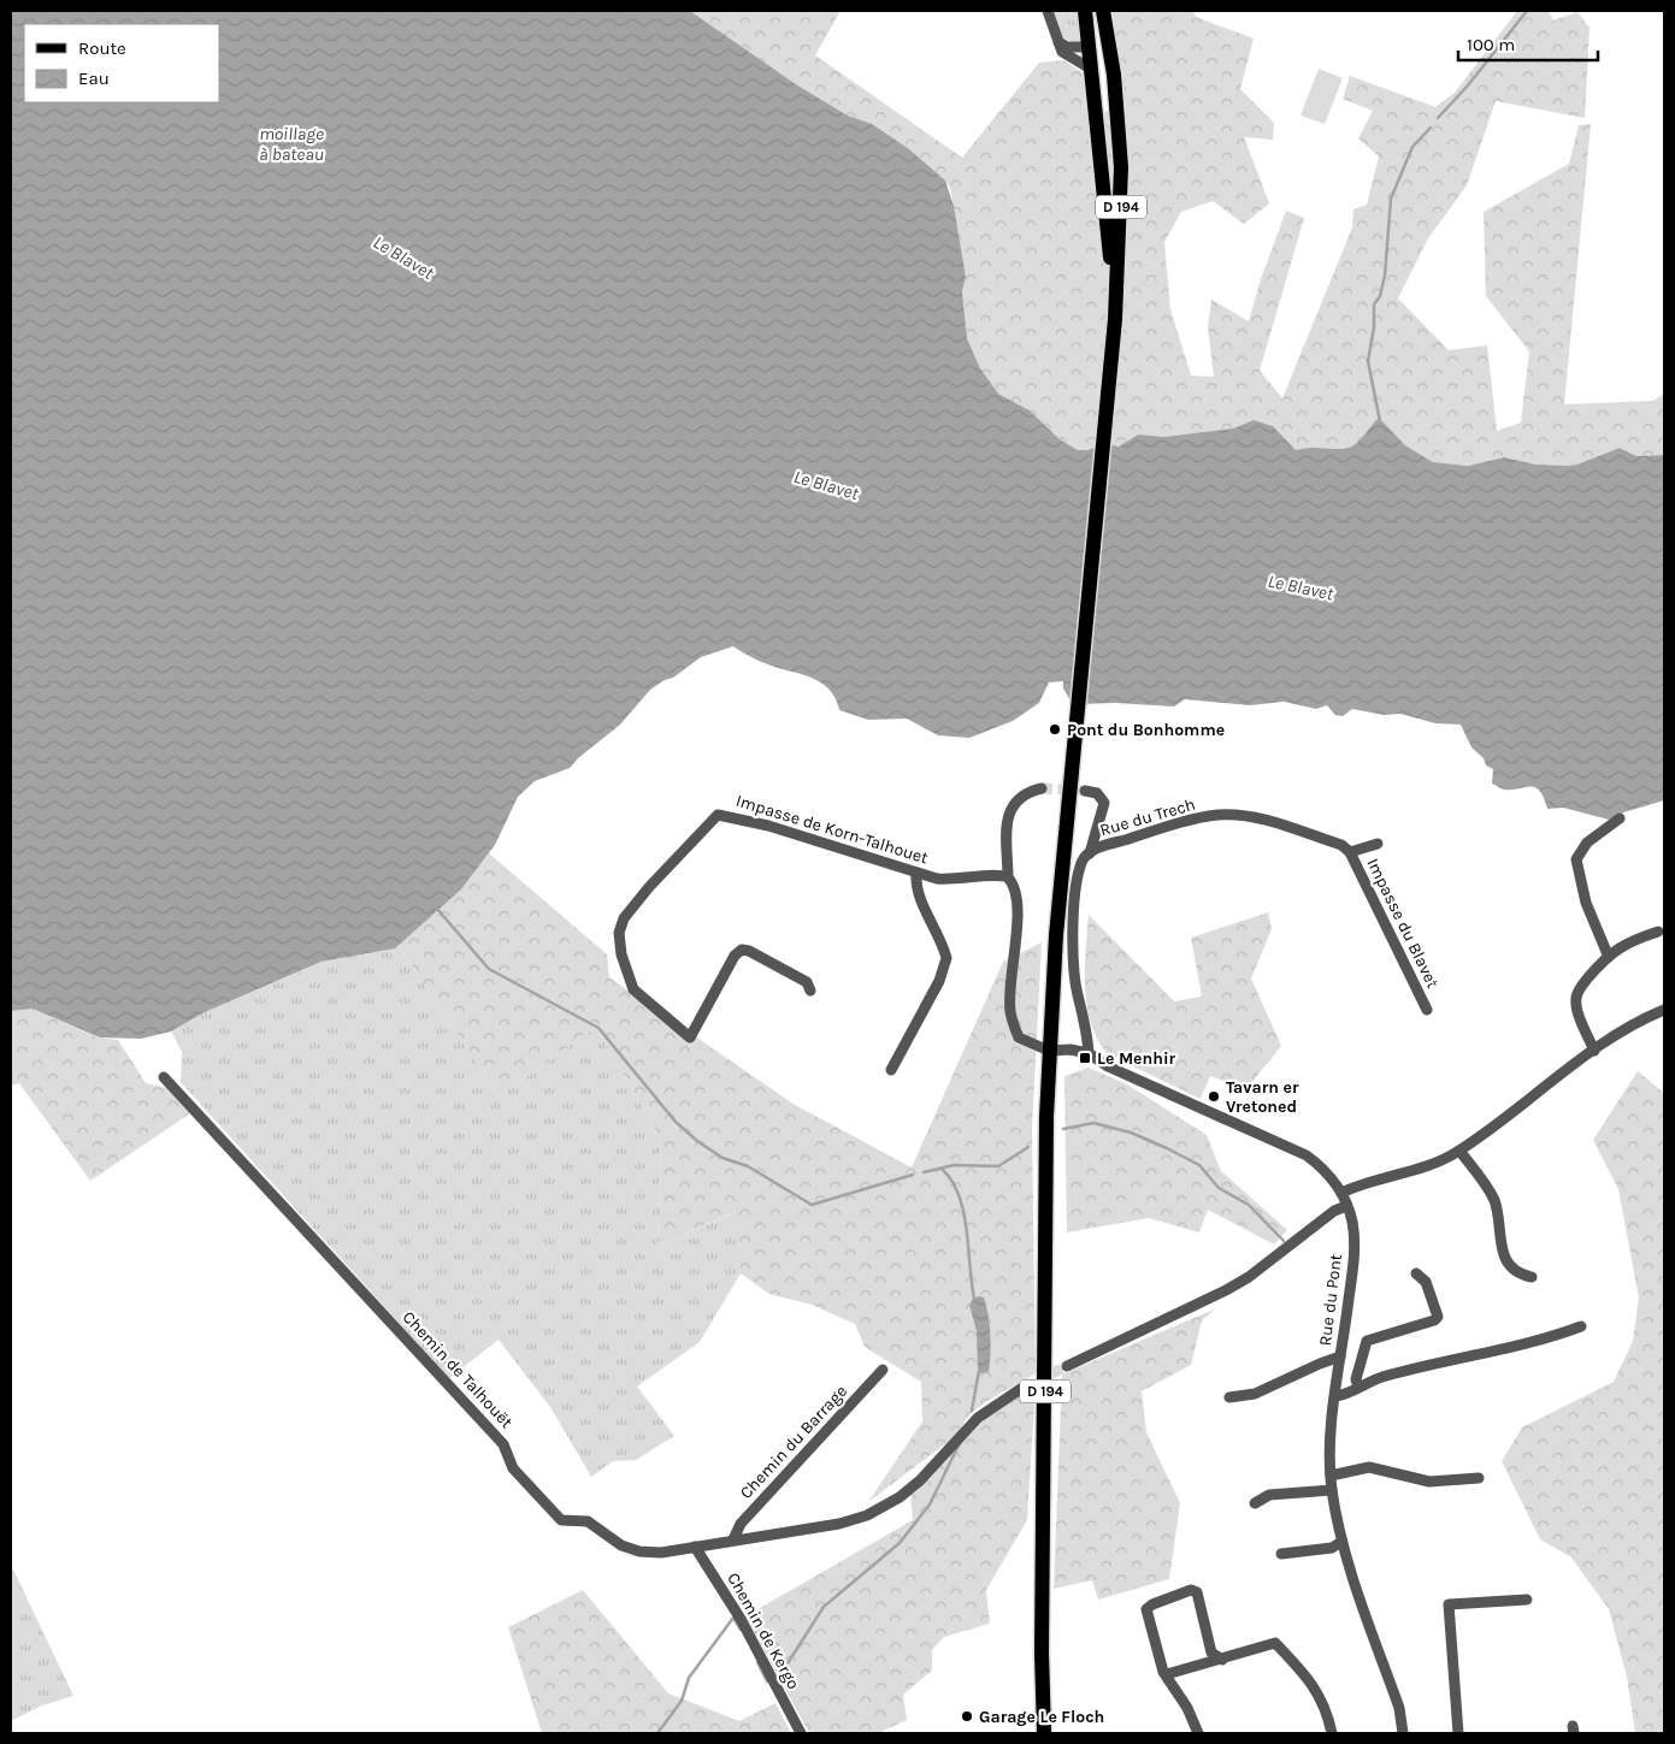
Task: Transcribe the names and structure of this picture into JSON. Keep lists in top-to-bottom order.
{
  "streets": {
    "main road": ["D 194"],
    "street": [
      "Rue du Trech",
      "Impasse de Korn-Talhouet",
      "Impasse du Blavet",
      "Rue du Pont",
      "Chemin de Talhouët",
      "Chemin du Barrage",
      "Chemin de Kergo"
    ]
  },
  "crossings": [
    ["D 194", "Rue du Pont"],
    ["Rue du Trech", "Impasse du Blavet"],
    ["Rue du Trech", "Rue du Pont"],
    ["Chemin de Talhouët", "Chemin du Barrage"],
    ["Chemin de Talhouët", "Chemin de Kergo"]
  ],
  "water": ["moillage à bateau", "Le Blavet"],
  "places": {
    "other": ["Pont du Bonhomme", "Tavarn er Vretoned", "Garage Le Floch"],
    "transit": ["Le Menhir"]
  },
  "legend": ["Route", "Eau"],
  "scale_bar": "100 m"
}
